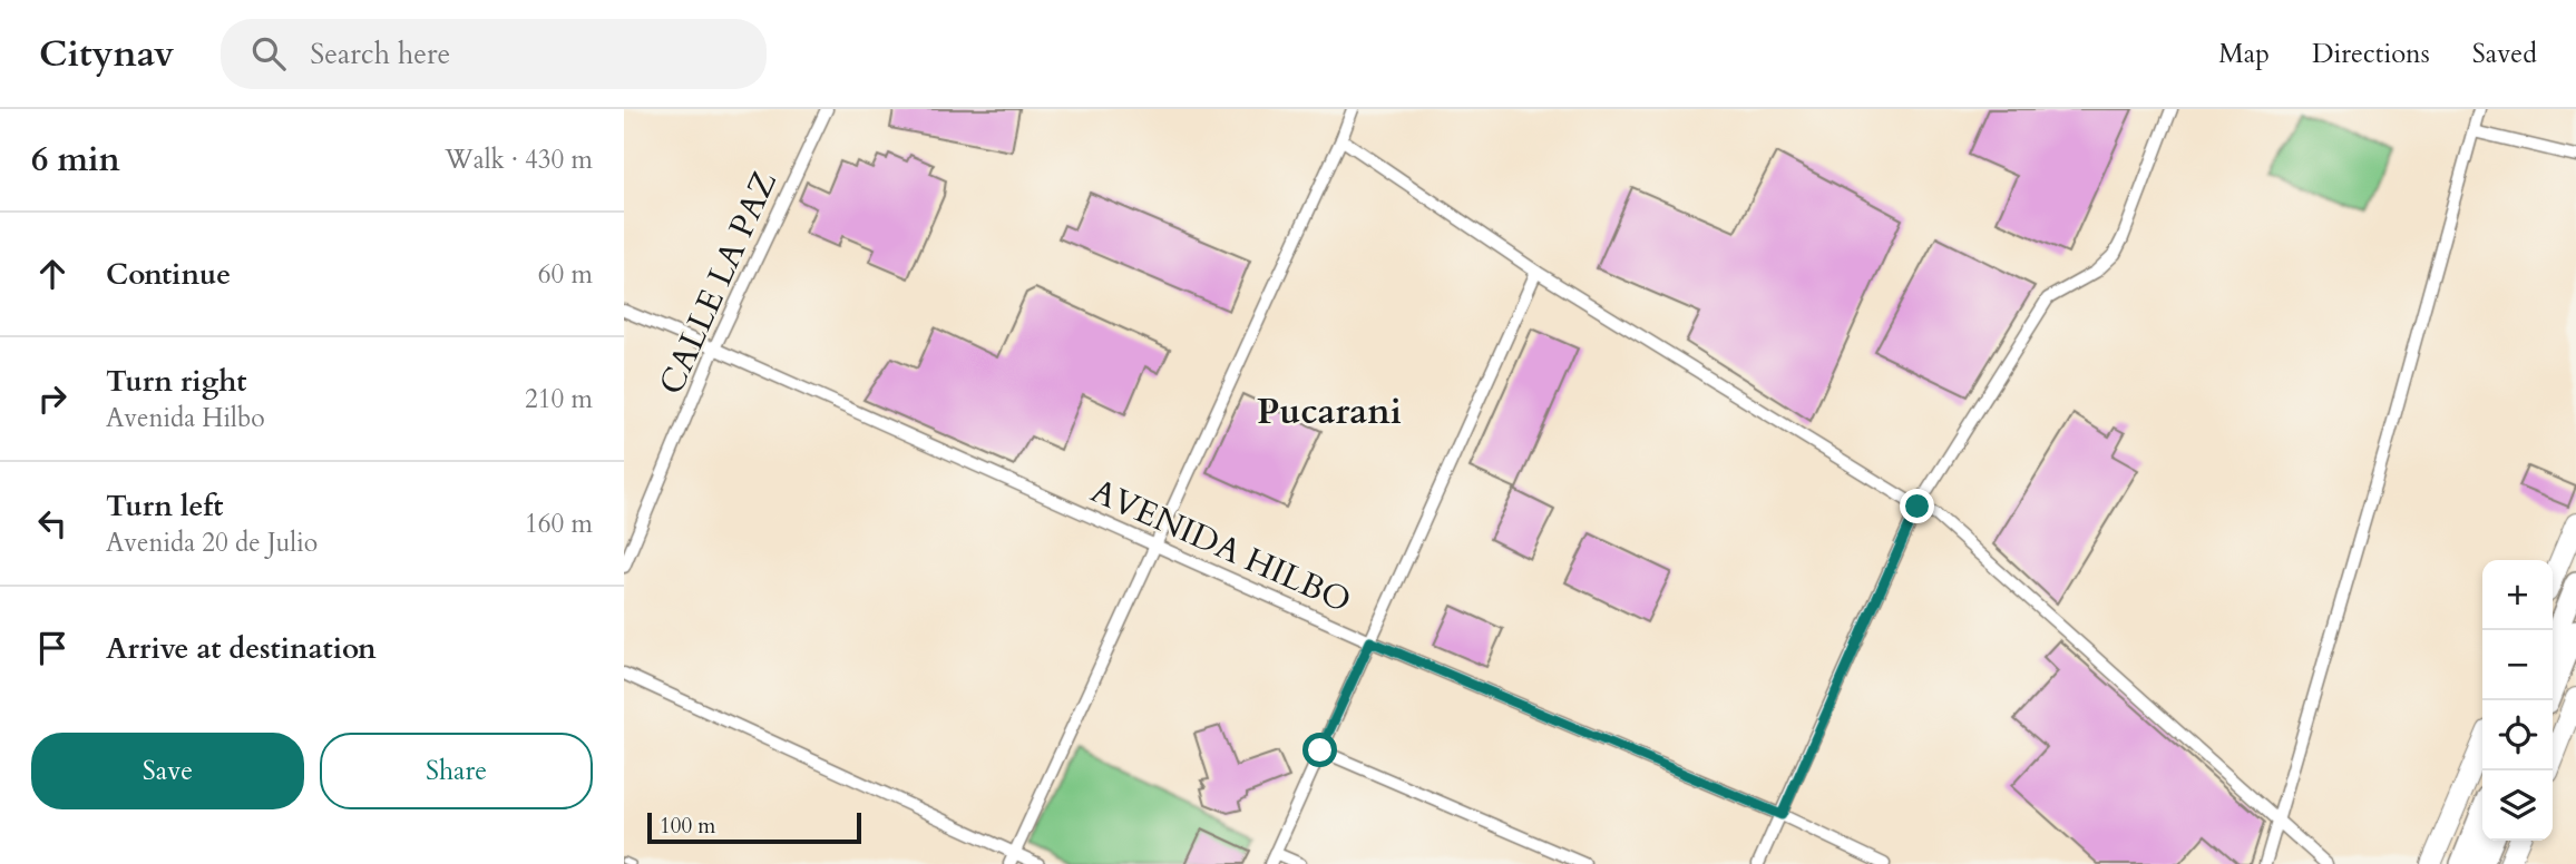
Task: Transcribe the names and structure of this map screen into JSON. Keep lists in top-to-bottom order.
{
  "streets": {
    "street": ["CALLE LA PAZ", "AVENIDA HILBO"]
  },
  "crossings": [
    ["CALLE LA PAZ", "AVENIDA HILBO"]
  ],
  "districts": ["Pucarani"],
  "scale_bar": "100 m",
  "page": {
    "header": "Citynav",
    "search": "Search here",
    "nav": ["Map", "Directions", "Saved"],
    "heading": ["6 min", "Walk · 430 m"],
    "list": [
      ["Continue", "60 m"],
      ["Turn right", "Avenida Hilbo", "210 m"],
      ["Turn left", "Avenida 20 de Julio", "160 m"],
      "Arrive at destination"
    ],
    "map_buttons": ["+", "−"],
    "buttons": ["Save", "Share"],
    "scale": "100 m"
  }
}
